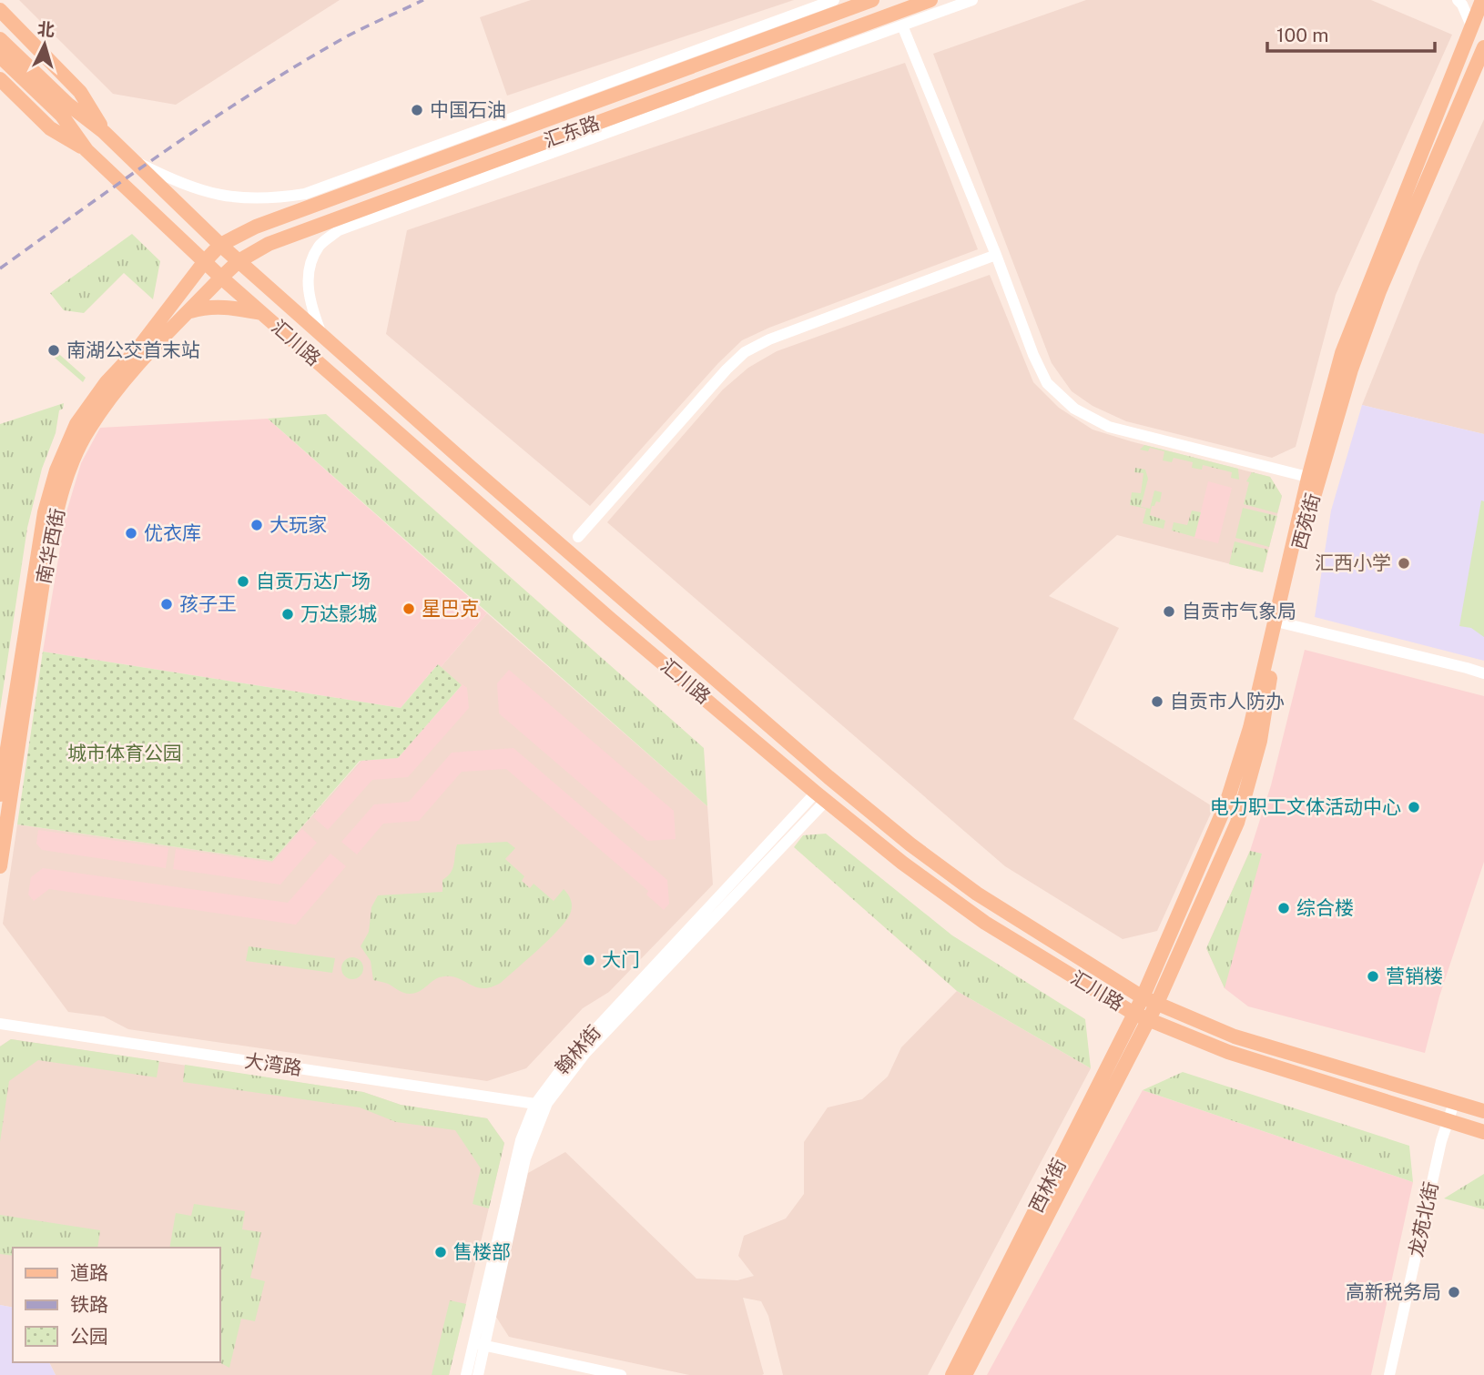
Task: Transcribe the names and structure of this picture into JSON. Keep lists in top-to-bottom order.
{
  "streets": {
    "main road": [
      "汇东路",
      "汇川路",
      "西苑街",
      "南华西街",
      "西林街"
    ],
    "street": ["翰林街", "大湾路", "龙苑北街"]
  },
  "crossings": [
    ["汇东路", "汇川路"],
    ["汇东路", "南华西街"],
    ["汇川路", "西苑街"],
    ["汇川路", "南华西街"],
    ["汇川路", "翰林街"],
    ["汇川路", "西林街"],
    ["汇川路", "龙苑北街"],
    ["西苑街", "西林街"],
    ["翰林街", "大湾路"]
  ],
  "parks": ["城市体育公园"],
  "places": [
    "中国石油",
    "南湖公交首末站",
    "大玩家",
    "优衣库",
    "汇西小学",
    "自贡万达广场",
    "孩子王",
    "星巴克",
    "自贡市气象局",
    "万达影城",
    "自贡市人防办",
    "电力职工文体活动中心",
    "综合楼",
    "大门",
    "营销楼",
    "售楼部",
    "高新税务局"
  ],
  "legend": ["道路", "铁路", "公园"],
  "scale_bar": "100 m",
  "north": "top"
}
